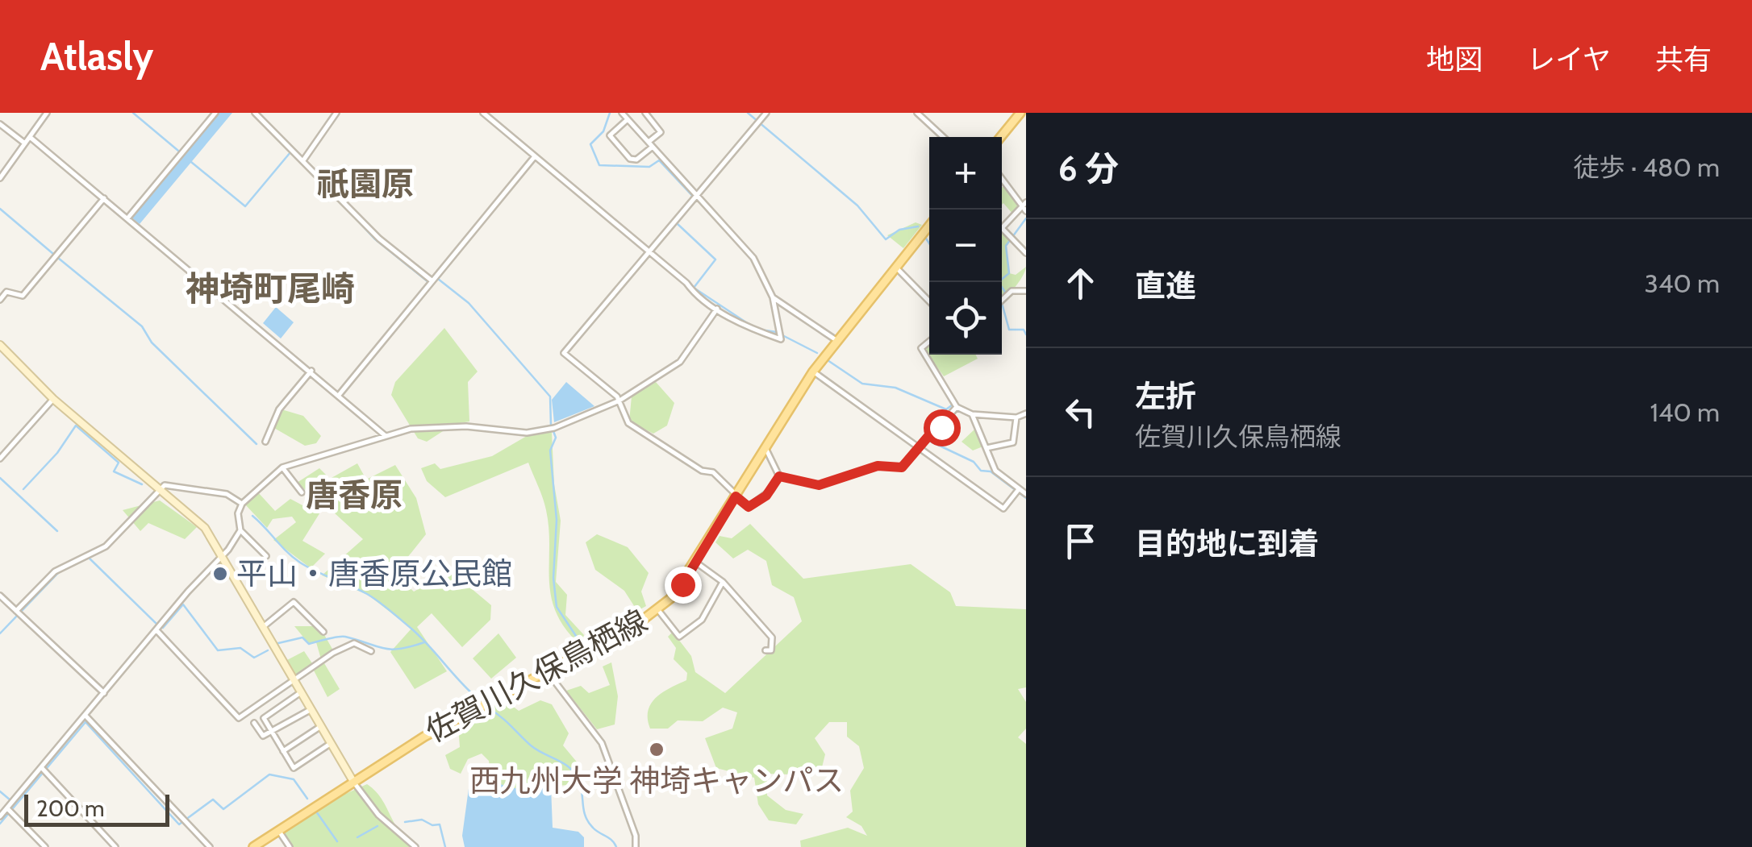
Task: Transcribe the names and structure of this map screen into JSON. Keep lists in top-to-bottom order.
{
  "streets": {
    "main road": ["佐賀川久保鳥栖線"]
  },
  "districts": ["祇園原", "神埼町尾崎", "唐香原"],
  "places": ["平山・唐香原公民館", "西九州大学 神埼キャンパス"],
  "scale_bar": "200 m",
  "page": {
    "header": "Atlasly",
    "nav": ["地図", "レイヤ", "共有"],
    "heading": ["6 分", "徒歩 · 480 m"],
    "map_buttons": ["+", "−"],
    "list": [
      ["直進", "340 m"],
      ["左折", "佐賀川久保鳥栖線", "140 m"],
      "目的地に到着"
    ],
    "scale": "200 m"
  }
}
